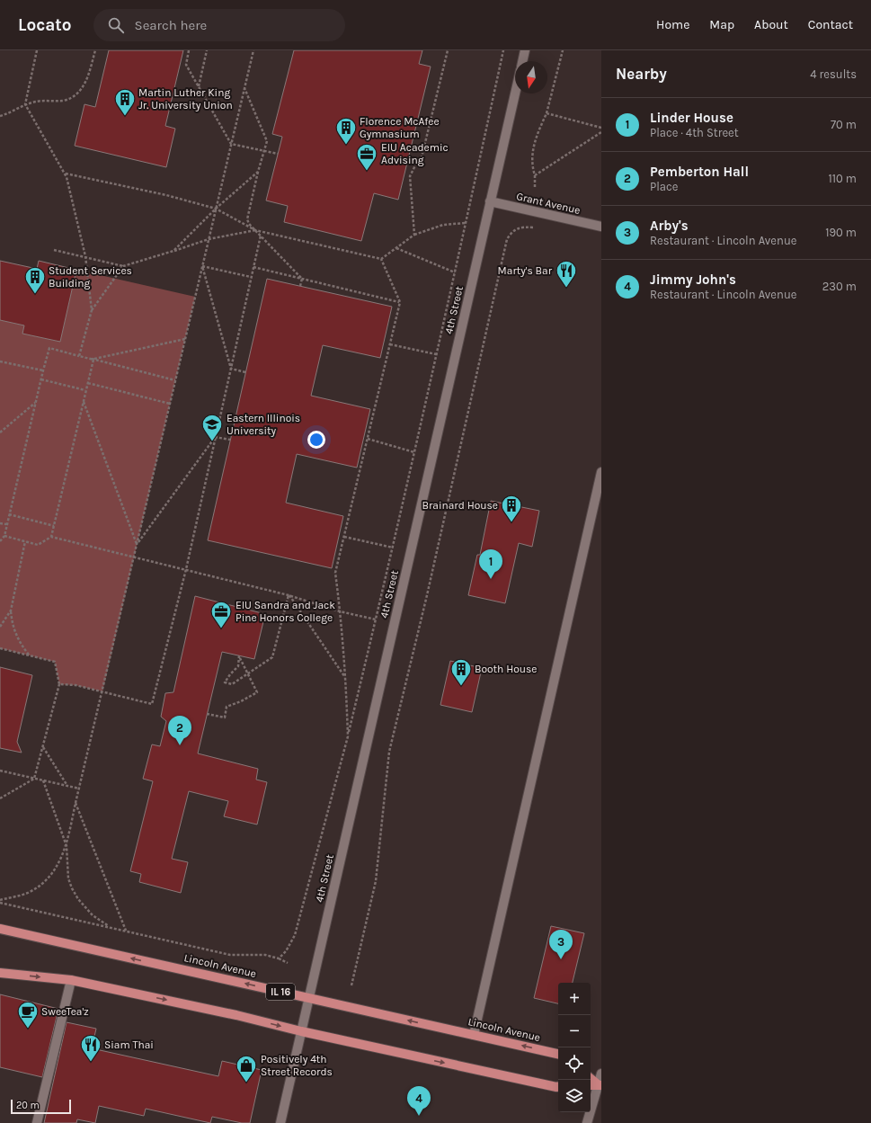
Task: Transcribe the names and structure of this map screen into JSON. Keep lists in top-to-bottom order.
{
  "streets": {
    "main road": ["Lincoln Avenue", "IL 16"],
    "street": ["Grant Avenue", "4th Street"]
  },
  "crossings": [
    ["Grant Avenue", "4th Street"],
    ["4th Street", "Lincoln Avenue"]
  ],
  "places": {
    "building": [
      "Martin Luther King Jr. University Union",
      "Florence McAfee Gymnasium",
      "Student Services Building",
      "Brainard House",
      "Booth House"
    ],
    "office": ["EIU Academic Advising", "EIU Sandra and Jack Pine Honors College"],
    "restaurant": ["Marty's Bar", "Siam Thai"],
    "school or university": ["Eastern Illinois University"],
    "cafe": ["SweeTea'z"],
    "shop": ["Positively 4th Street Records"]
  },
  "scale_bar": "20 m",
  "north": "bottom",
  "page": {
    "header": "Locato",
    "search": "Search here",
    "nav": [
      "Home",
      "Map",
      "About",
      "Contact"
    ],
    "heading": ["Nearby", "4 results"],
    "list": [
      {
        "mark": "1",
        "name": "Linder House",
        "note": "Place · 4th Street",
        "value": "70 m"
      },
      {
        "mark": "2",
        "name": "Pemberton Hall",
        "note": "Place",
        "value": "110 m"
      },
      {
        "mark": "3",
        "name": "Arby's",
        "note": "Restaurant · Lincoln Avenue",
        "value": "190 m"
      },
      {
        "mark": "4",
        "name": "Jimmy John's",
        "note": "Restaurant · Lincoln Avenue",
        "value": "230 m"
      }
    ],
    "pins": [
      "1",
      "2",
      "3",
      "4"
    ],
    "map_buttons": ["+", "−"],
    "scale": "20 m"
  }
}
